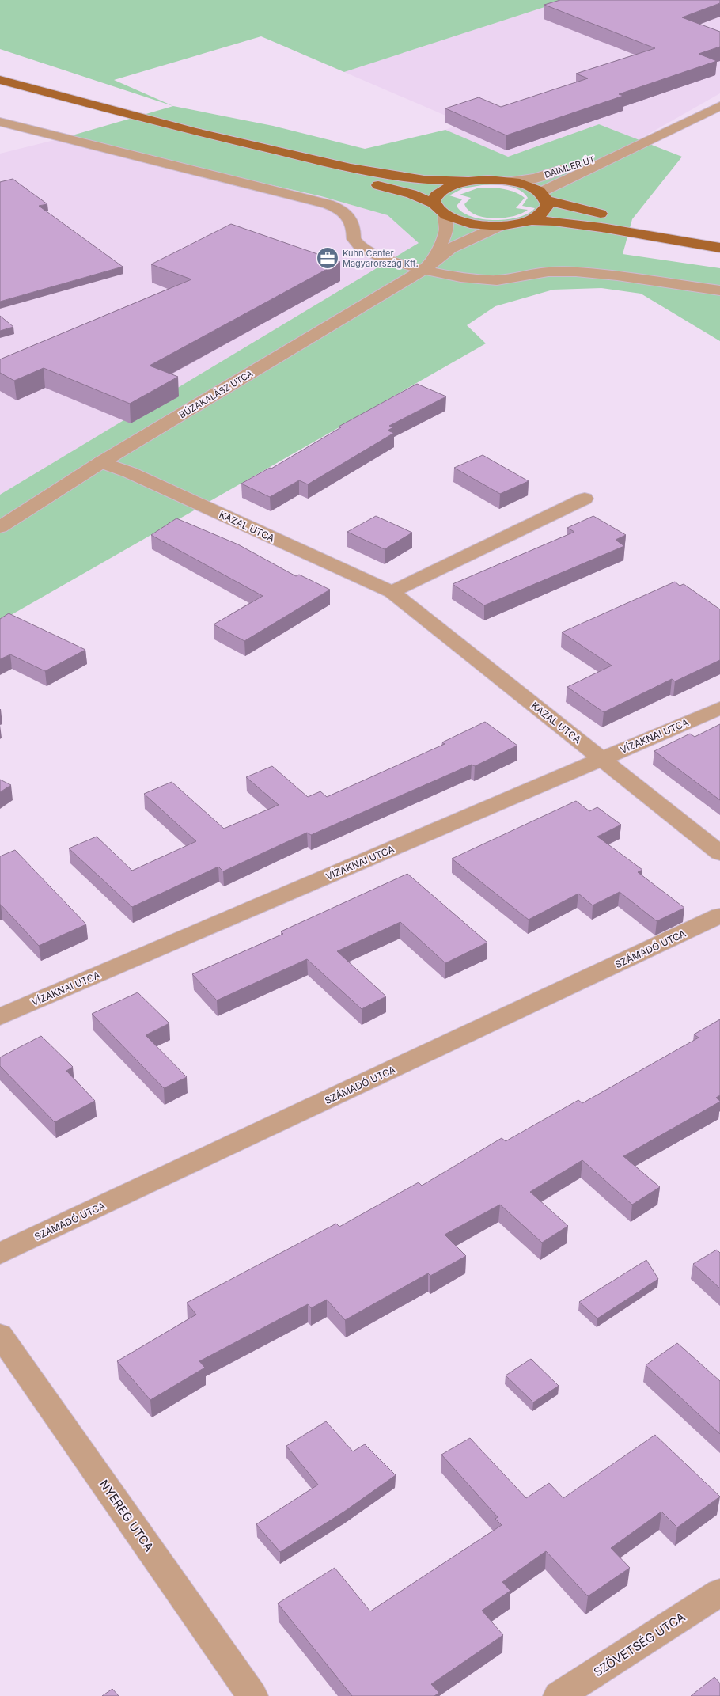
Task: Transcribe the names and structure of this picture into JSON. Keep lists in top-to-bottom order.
{
  "streets": {
    "street": [
      "DAIMLER ÚT",
      "BÚZAKALÁSZ UTCA",
      "KAZAL UTCA",
      "VÍZAKNAI UTCA",
      "SZÁMADÓ UTCA",
      "NYEREG UTCA",
      "SZÖVETSÉG UTCA"
    ]
  },
  "crossings": [
    ["BÚZAKALÁSZ UTCA", "KAZAL UTCA"],
    ["KAZAL UTCA", "VÍZAKNAI UTCA"]
  ],
  "places": {
    "office": ["Kuhn Center Magyarország Kft."]
  }
}
